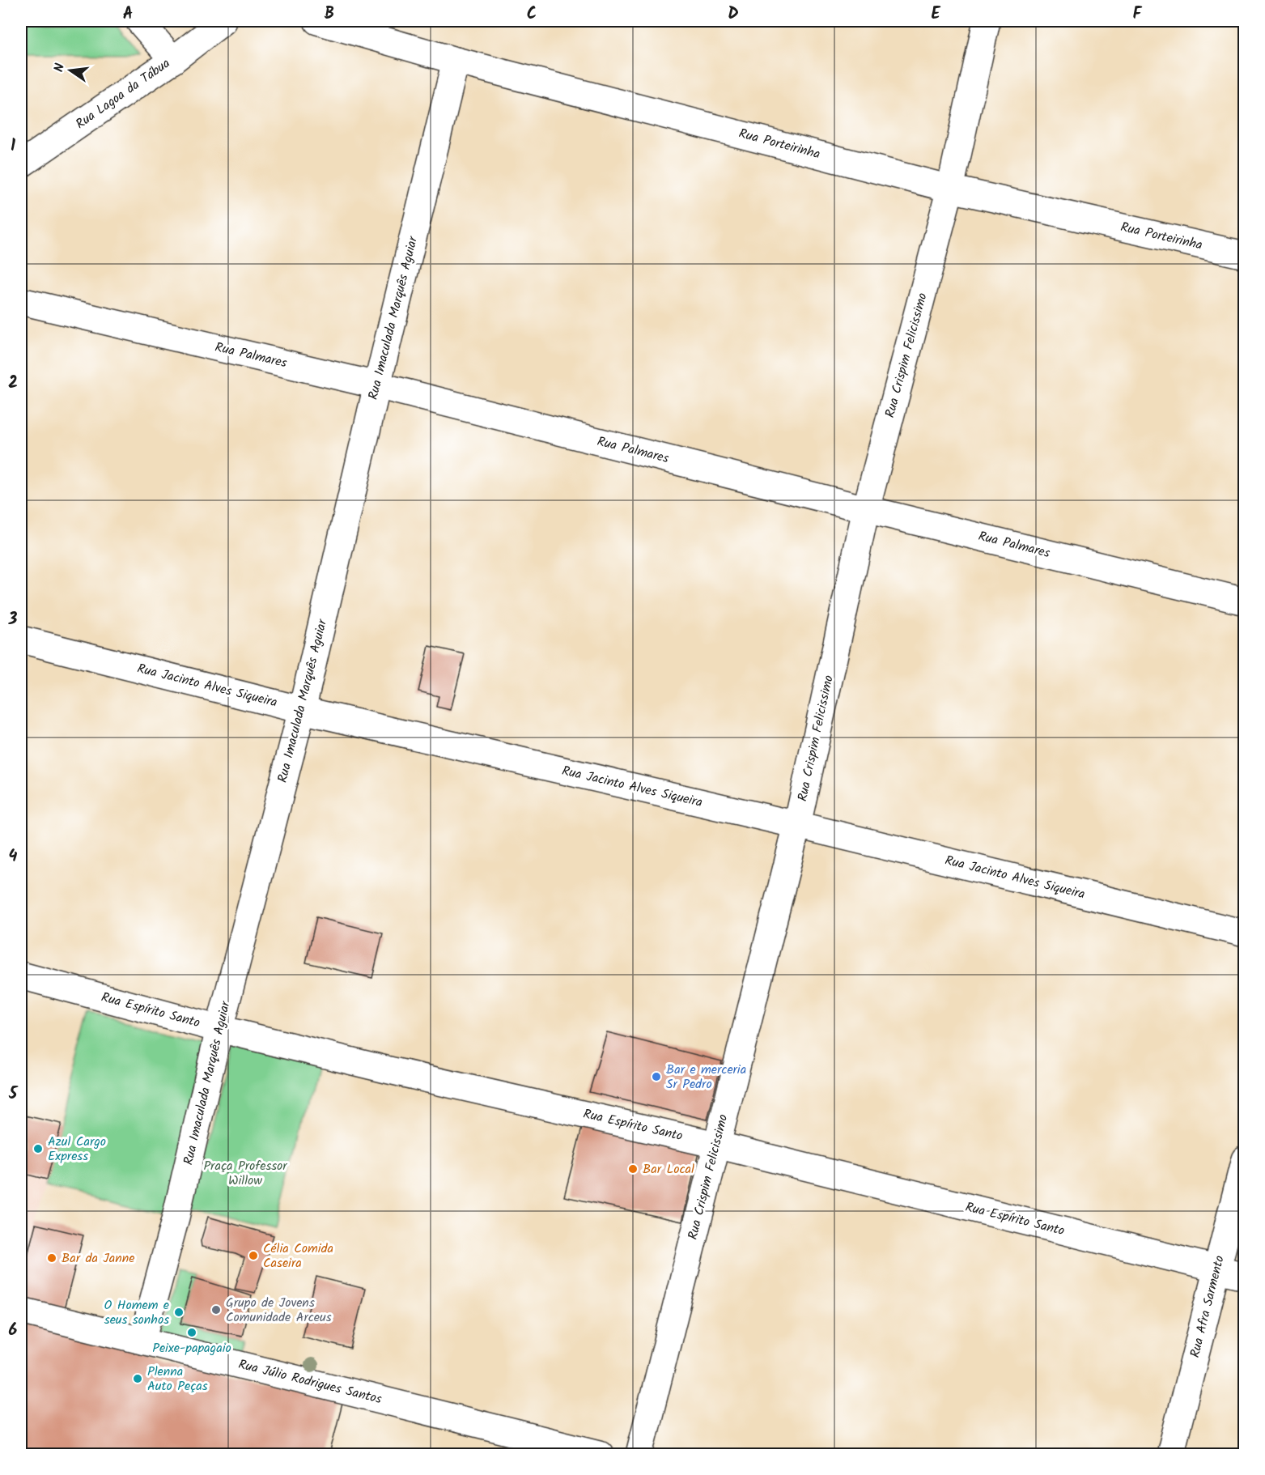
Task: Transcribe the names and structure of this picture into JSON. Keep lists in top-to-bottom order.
{
  "streets": {
    "street": [
      "Rua Lagoa da Tábua",
      "Rua Porteirinha",
      "Rua Imaculada Marquês Aguiar",
      "Rua Palmares",
      "Rua Crispim Felicissimo",
      "Rua Jacinto Alves Siqueira",
      "Rua Espírito Santo",
      "Rua Afra Sarmento",
      "Rua Júlio Rodrigues Santos"
    ]
  },
  "crossings": [
    ["Rua Porteirinha", "Rua Imaculada Marquês Aguiar"],
    ["Rua Porteirinha", "Rua Crispim Felicissimo"],
    ["Rua Imaculada Marquês Aguiar", "Rua Palmares"],
    ["Rua Imaculada Marquês Aguiar", "Rua Jacinto Alves Siqueira"],
    ["Rua Imaculada Marquês Aguiar", "Rua Espírito Santo"],
    ["Rua Imaculada Marquês Aguiar", "Rua Júlio Rodrigues Santos"],
    ["Rua Palmares", "Rua Crispim Felicissimo"],
    ["Rua Crispim Felicissimo", "Rua Jacinto Alves Siqueira"],
    ["Rua Crispim Felicissimo", "Rua Espírito Santo"],
    ["Rua Espírito Santo", "Rua Afra Sarmento"]
  ],
  "parks": ["Praça Professor Willow"],
  "places": [
    "Bar e merceria Sr Pedro",
    "Azul Cargo Express",
    "Bar Local",
    "Célia Comida Caseira",
    "Bar da Janne",
    "Grupo de Jovens Comunidade Arceus",
    "O Homem e seus sonhos",
    "Peixe-papagaio",
    "Plenna Auto Peças"
  ],
  "north": "left",
  "grid": {
    "columns": [
      "A",
      "B",
      "C",
      "D",
      "E",
      "F"
    ],
    "rows": [
      "1",
      "2",
      "3",
      "4",
      "5",
      "6"
    ]
  }
}
